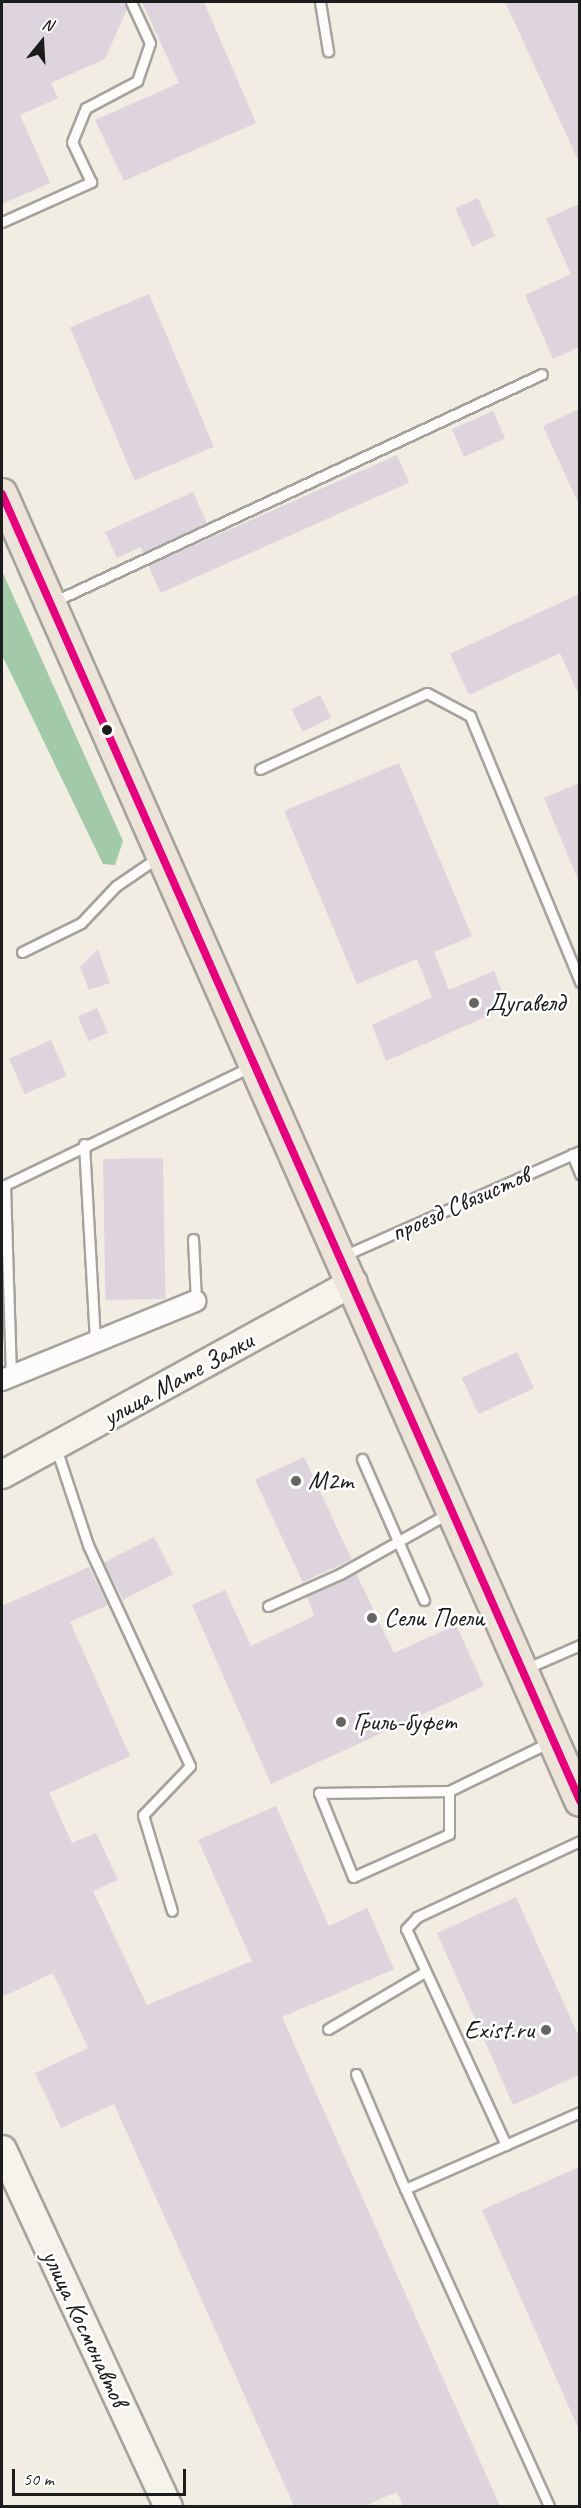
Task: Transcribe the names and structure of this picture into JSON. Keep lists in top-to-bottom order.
{
  "streets": {
    "street": ["улица Мате Залки", "улица Космонавтов"],
    "lane": ["проезд Связистов"]
  },
  "crossings": [
    ["проезд Связистов", "улица Мате Залки"]
  ],
  "places": [
    "Дугавелд",
    "М2m",
    "Сели Поели",
    "Гриль-буфет",
    "Exist.ru"
  ],
  "scale_bar": "50 m",
  "north": "top"
}
